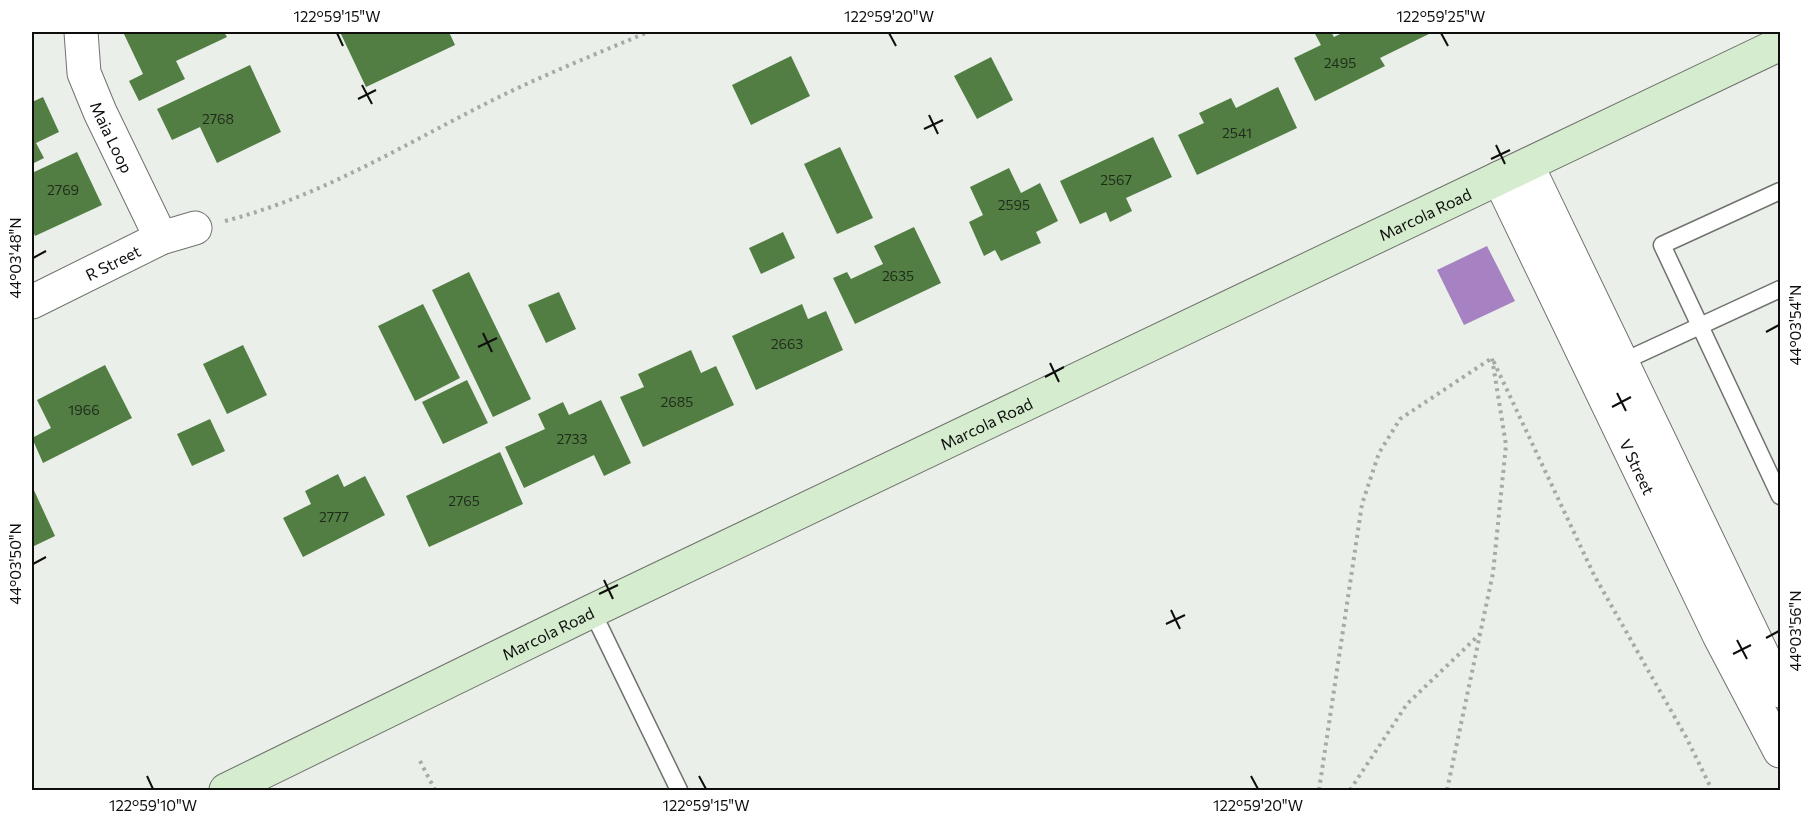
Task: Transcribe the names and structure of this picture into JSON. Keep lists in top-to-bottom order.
{
  "streets": {
    "main road": ["Marcola Road"],
    "street": ["Maia Loop", "R Street", "V Street"]
  },
  "crossings": [
    ["Maia Loop", "R Street"],
    ["Marcola Road", "V Street"]
  ],
  "house_numbers": [
    "2495",
    "2768",
    "2541",
    "2567",
    "2769",
    "2595",
    "2635",
    "2663",
    "2685",
    "1966",
    "2733",
    "2765",
    "2777"
  ],
  "coordinates": [
    "122°59'15\"W",
    "122°59'20\"W",
    "122°59'25\"W",
    "44°03'48\"N",
    "44°03'54\"N",
    "44°03'50\"N",
    "44°03'56\"N",
    "122°59'10\"W"
  ]
}
